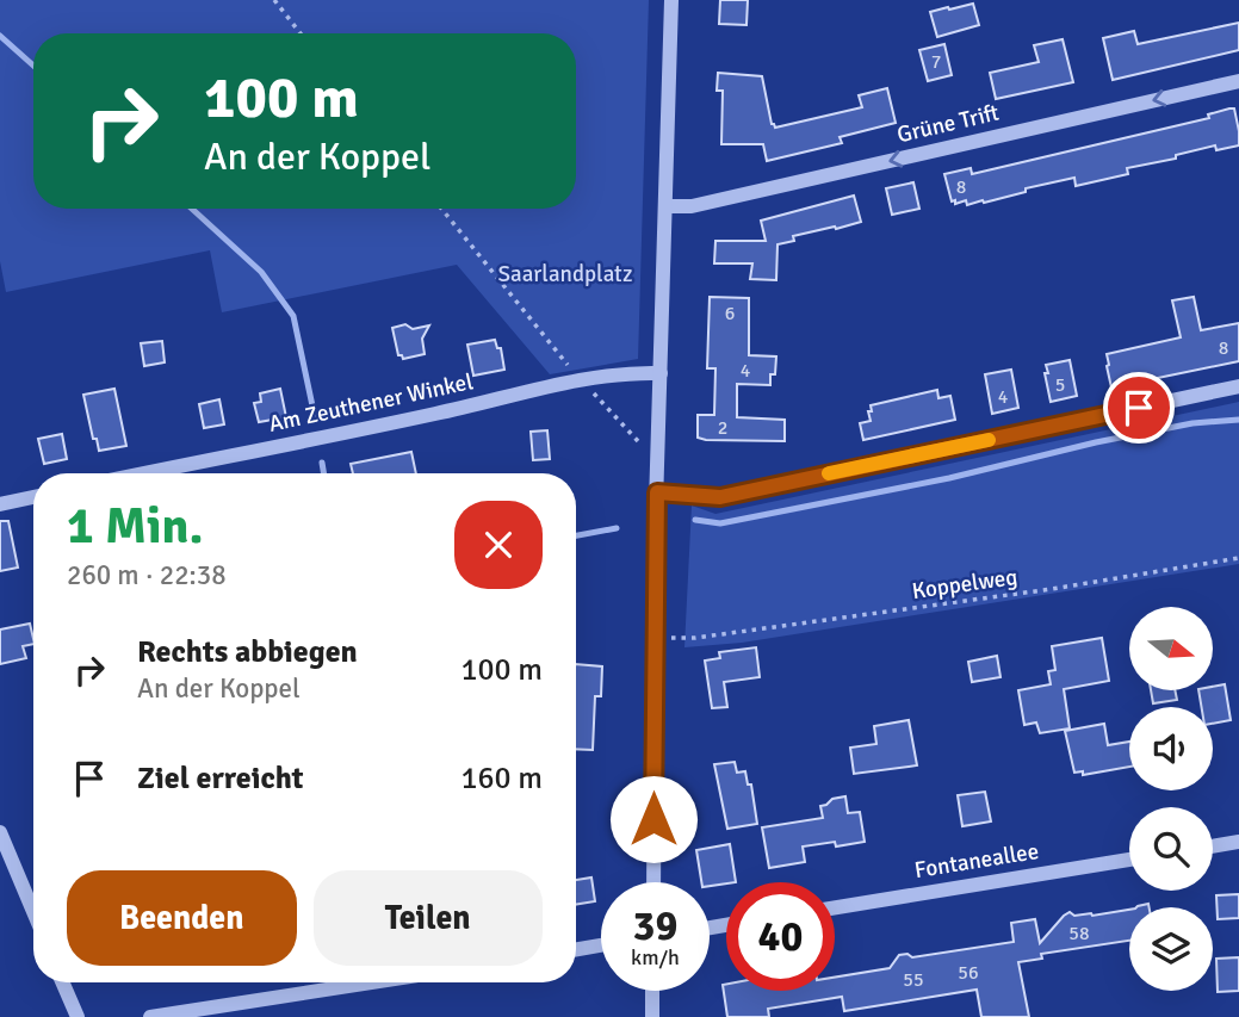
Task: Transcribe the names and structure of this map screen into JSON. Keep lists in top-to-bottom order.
{
  "streets": {
    "street": ["Grüne Trift", "Am Zeuthener Winkel", "Fontaneallee"],
    "path": ["Koppelweg"]
  },
  "one_way": ["Grüne Trift"],
  "parks": ["Saarlandplatz"],
  "house_numbers": [
    "7",
    "8",
    "6",
    "8",
    "4",
    "5",
    "4",
    "2",
    "58",
    "56",
    "55"
  ],
  "north": "right",
  "page": {
    "turn": ["100 m", "An der Koppel"],
    "heading": ["1 Min.", "260 m · 22:38"],
    "list": [
      {
        "name": "Rechts abbiegen",
        "note": "An der Koppel",
        "value": "100 m"
      },
      {
        "name": "Ziel erreicht",
        "value": "160 m"
      }
    ],
    "buttons": ["Beenden", "Teilen"],
    "speed": "39 km/h",
    "limit": "40"
  }
}
